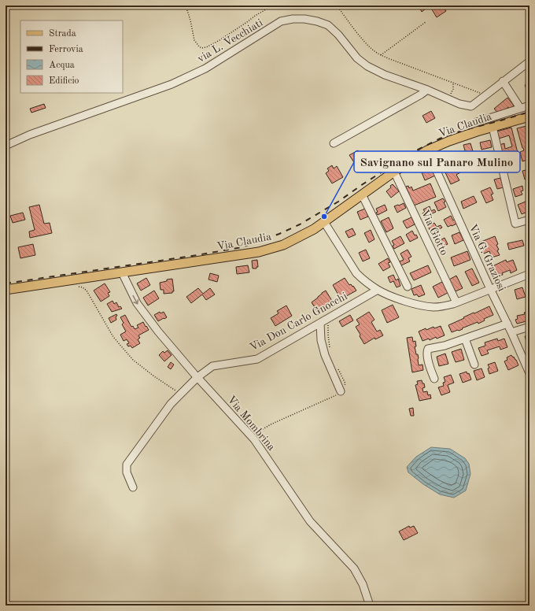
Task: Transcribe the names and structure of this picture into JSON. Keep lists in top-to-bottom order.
{
  "streets": {
    "main road": ["Via Claudia"],
    "street": [
      "via L. Vecchiati",
      "Via Giotto",
      "Via G. Graziosi",
      "Via Don Carlo Gnocchi",
      "Via Mombrina"
    ]
  },
  "crossings": [
    ["Via Claudia", "Via Giotto"],
    ["Via Claudia", "Via G. Graziosi"],
    ["Via Claudia", "Via Mombrina"],
    ["Via Don Carlo Gnocchi", "Via Mombrina"]
  ],
  "places": ["Savignano sul Panaro Mulino"],
  "legend": [
    "Strada",
    "Ferrovia",
    "Acqua",
    "Edificio"
  ]
}
